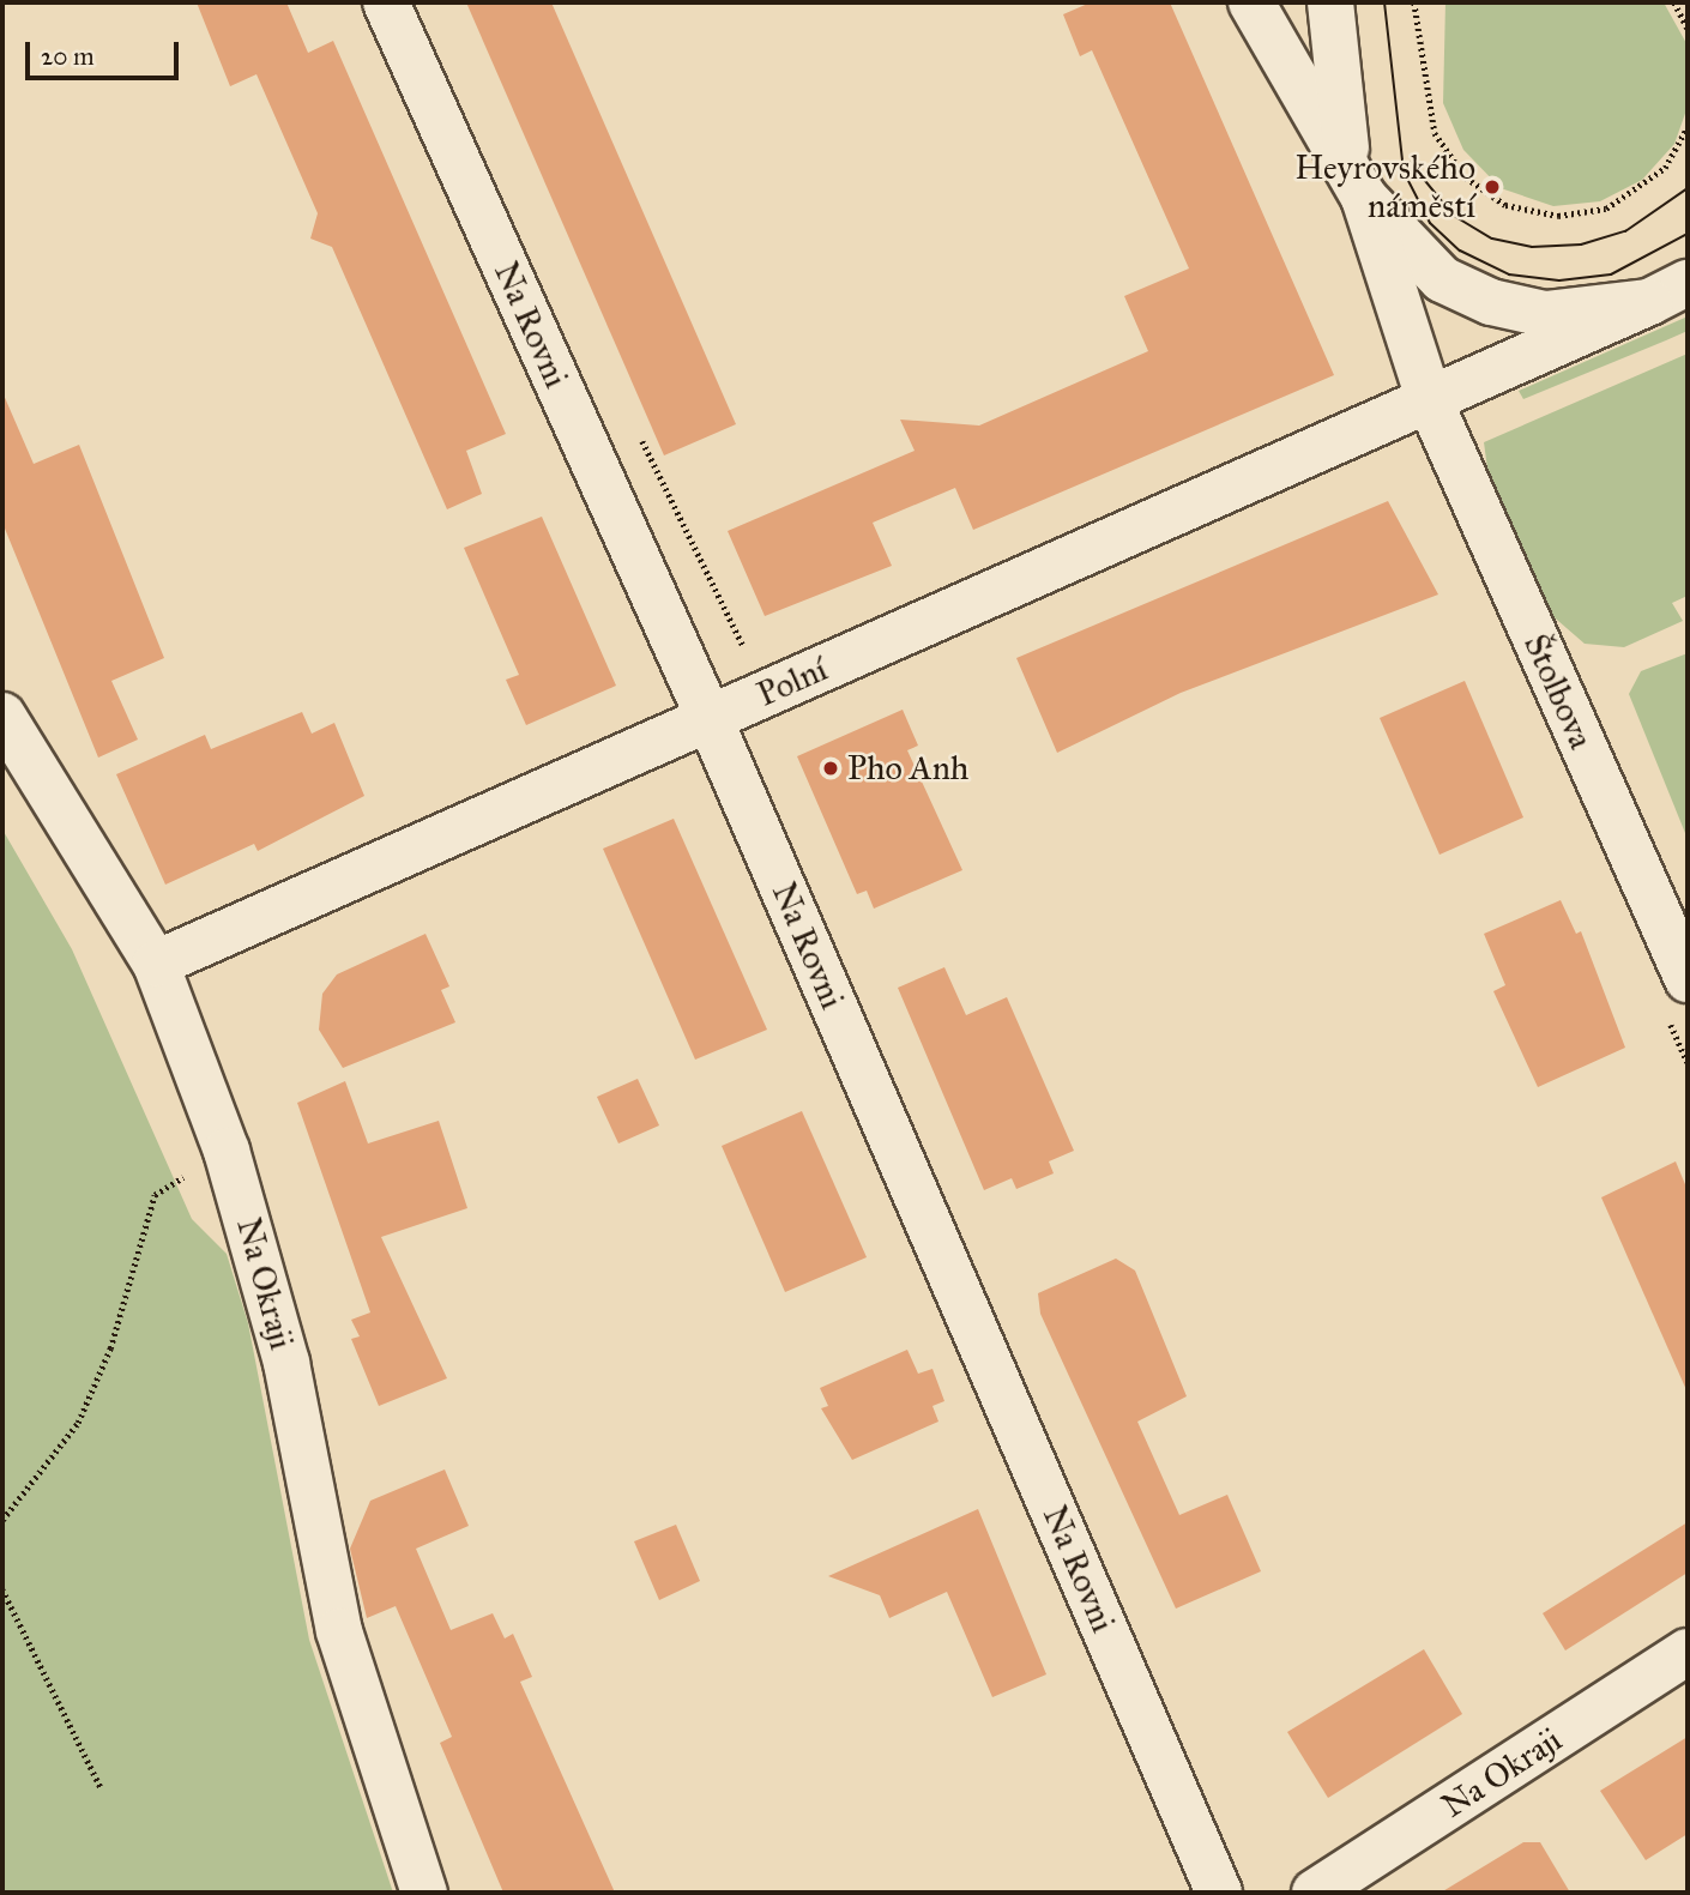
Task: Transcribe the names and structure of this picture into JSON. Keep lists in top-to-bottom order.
{
  "streets": {
    "street": [
      "Na Rovni",
      "Polní",
      "Štolbova",
      "Na Okraji"
    ]
  },
  "crossings": [
    ["Na Rovni", "Polní"],
    ["Polní", "Štolbova"],
    ["Polní", "Na Okraji"]
  ],
  "places": ["Heyrovského náměstí", "Pho Anh"],
  "scale_bar": "20 m"
}
